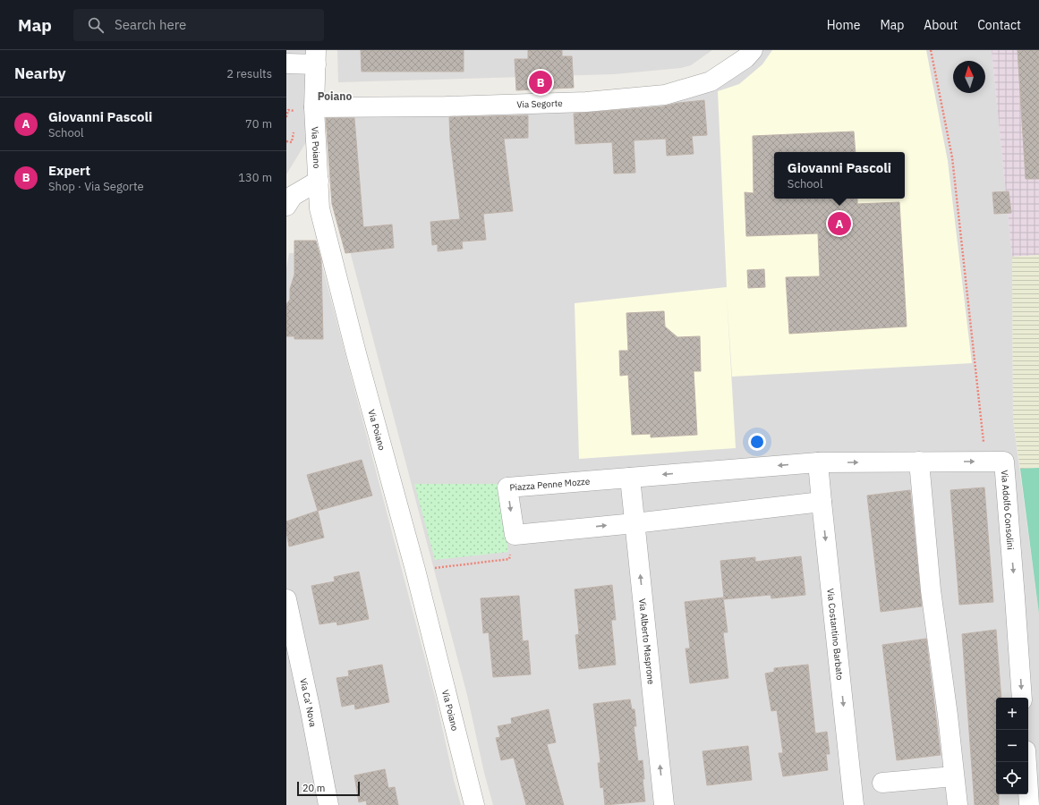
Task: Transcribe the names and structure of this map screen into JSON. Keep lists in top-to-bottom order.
{
  "streets": {
    "street": [
      "Via Segorte",
      "Via Poiano",
      "Piazza Penne Mozze",
      "Via Adolfo Consolini",
      "Via Costantino Barbato",
      "Via Alberto Masprone",
      "Via Ca' Nova"
    ]
  },
  "crossings": [
    ["Via Segorte", "Via Poiano"],
    ["Piazza Penne Mozze", "Via Adolfo Consolini"],
    ["Piazza Penne Mozze", "Via Costantino Barbato"],
    ["Piazza Penne Mozze", "Via Alberto Masprone"],
    ["Via Adolfo Consolini", "Via Costantino Barbato"]
  ],
  "one_way": ["Via Alberto Masprone"],
  "districts": ["Poiano"],
  "scale_bar": "20 m",
  "north": "top",
  "page": {
    "header": "Map",
    "search": "Search here",
    "nav": [
      "Home",
      "Map",
      "About",
      "Contact"
    ],
    "heading": ["Nearby", "2 results"],
    "pins": ["B", "A"],
    "list": [
      {
        "mark": "A",
        "name": "Giovanni Pascoli",
        "note": "School",
        "value": "70 m"
      },
      {
        "mark": "B",
        "name": "Expert",
        "note": "Shop · Via Segorte",
        "value": "130 m"
      }
    ],
    "popup": ["Giovanni Pascoli", "School"],
    "map_buttons": ["+", "−"],
    "scale": "20 m"
  }
}
